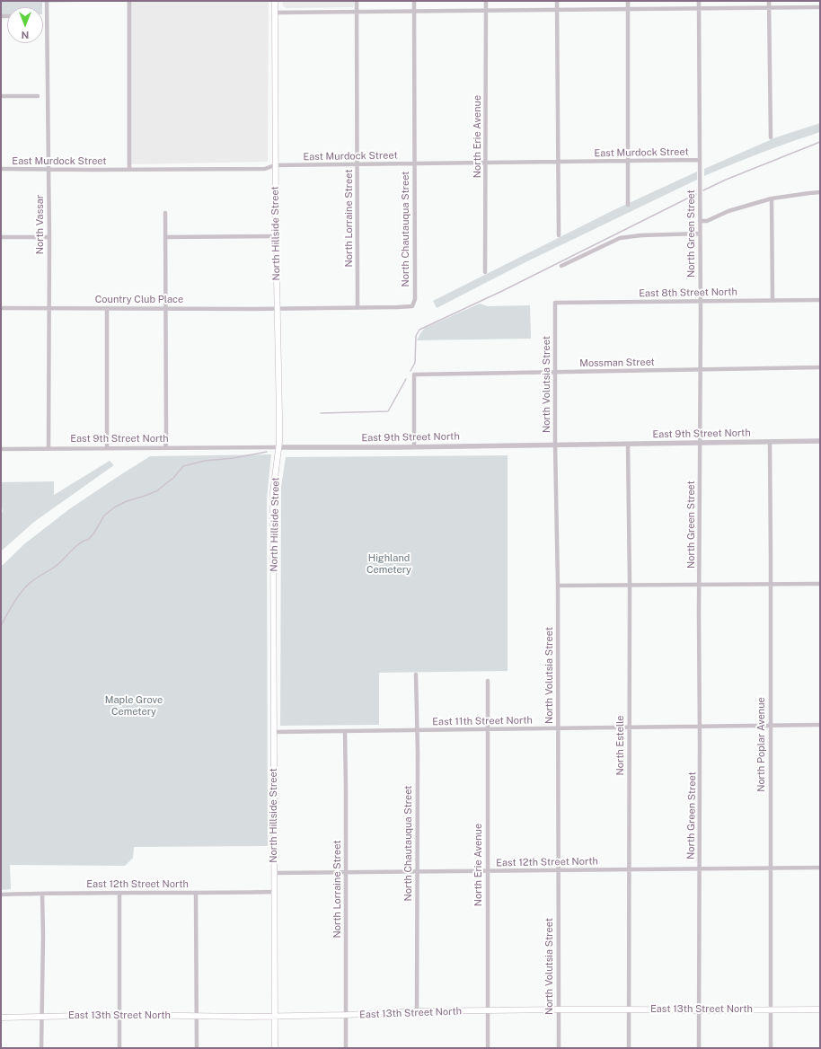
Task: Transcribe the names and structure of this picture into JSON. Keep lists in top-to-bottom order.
{
  "streets": {
    "main road": ["North Hillside Street", "East 13th Street North"],
    "street": [
      "North Erie Avenue",
      "East Murdock Street",
      "North Lorraine Street",
      "North Vassar",
      "North Chautauqua Street",
      "North Green Street",
      "East 8th Street North",
      "Country Club Place",
      "Mossman Street",
      "North Volutsia Street",
      "East 9th Street North",
      "East 11th Street North",
      "North Poplar Avenue",
      "North Estelle",
      "East 12th Street North"
    ]
  },
  "crossings": [
    ["North Erie Avenue", "East Murdock Street"],
    ["North Erie Avenue", "East 11th Street North"],
    ["North Erie Avenue", "East 12th Street North"],
    ["North Erie Avenue", "East 13th Street North"],
    ["East Murdock Street", "North Lorraine Street"],
    ["East Murdock Street", "North Vassar"],
    ["East Murdock Street", "North Chautauqua Street"],
    ["East Murdock Street", "North Hillside Street"],
    ["East Murdock Street", "North Green Street"],
    ["North Lorraine Street", "North Chautauqua Street"],
    ["North Lorraine Street", "East 11th Street North"],
    ["North Lorraine Street", "East 12th Street North"],
    ["North Lorraine Street", "East 13th Street North"],
    ["North Vassar", "Country Club Place"],
    ["North Vassar", "East 9th Street North"],
    ["North Chautauqua Street", "East 11th Street North"],
    ["North Chautauqua Street", "East 12th Street North"],
    ["North Chautauqua Street", "East 13th Street North"],
    ["North Hillside Street", "Country Club Place"],
    ["North Hillside Street", "East 9th Street North"],
    ["North Hillside Street", "East 11th Street North"],
    ["North Hillside Street", "East 12th Street North"],
    ["North Hillside Street", "East 13th Street North"],
    ["North Green Street", "East 8th Street North"],
    ["North Green Street", "Mossman Street"],
    ["North Green Street", "East 9th Street North"],
    ["North Green Street", "East 11th Street North"],
    ["North Green Street", "East 12th Street North"],
    ["North Green Street", "East 13th Street North"],
    ["East 8th Street North", "North Volutsia Street"],
    ["Mossman Street", "North Volutsia Street"],
    ["Mossman Street", "East 9th Street North"],
    ["North Volutsia Street", "East 9th Street North"],
    ["North Volutsia Street", "East 11th Street North"],
    ["North Volutsia Street", "East 12th Street North"],
    ["North Volutsia Street", "East 13th Street North"],
    ["East 9th Street North", "North Poplar Avenue"],
    ["East 9th Street North", "North Estelle"],
    ["East 11th Street North", "North Poplar Avenue"],
    ["East 11th Street North", "North Estelle"],
    ["North Poplar Avenue", "East 12th Street North"],
    ["North Poplar Avenue", "East 13th Street North"],
    ["North Estelle", "East 12th Street North"],
    ["North Estelle", "East 13th Street North"]
  ],
  "parks": ["Highland Cemetery", "Maple Grove Cemetery"],
  "north": "bottom"
}
